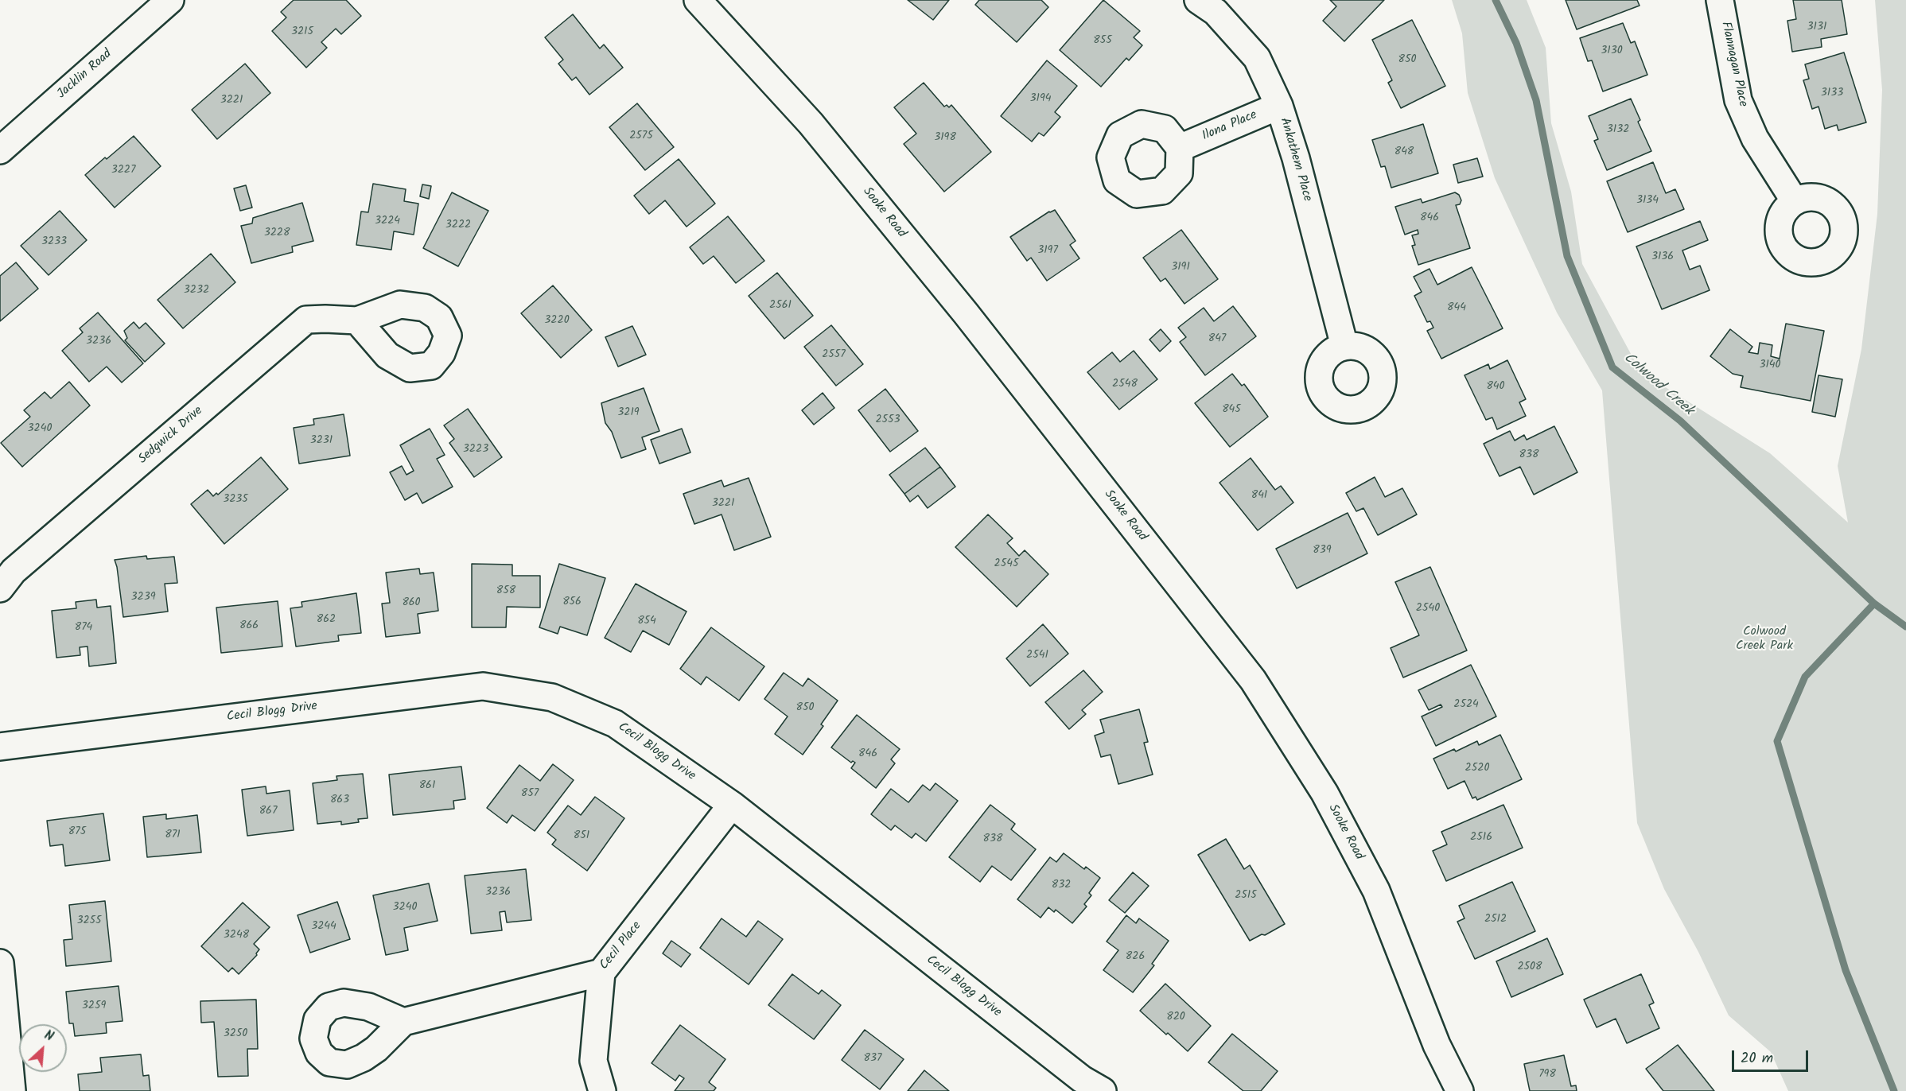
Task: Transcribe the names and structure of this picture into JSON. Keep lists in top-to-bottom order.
{
  "streets": {
    "street": [
      "Flannagan Place",
      "Jacklin Road",
      "Ilona Place",
      "Ankathem Place",
      "Sooke Road",
      "Sedgwick Drive",
      "Cecil Blogg Drive",
      "Cecil Place"
    ]
  },
  "crossings": [
    ["Ilona Place", "Ankathem Place"],
    ["Cecil Blogg Drive", "Cecil Place"]
  ],
  "water": ["Colwood Creek"],
  "parks": ["Colwood Creek Park"],
  "house_numbers": [
    "3131",
    "3215",
    "855",
    "3130",
    "850",
    "3133",
    "3194",
    "3221",
    "3132",
    "2575",
    "3198",
    "848",
    "3227",
    "3134",
    "846",
    "3224",
    "3222",
    "3228",
    "3233",
    "3197",
    "3136",
    "3191",
    "3232",
    "2561",
    "844",
    "3220",
    "847",
    "3236",
    "2557",
    "3140",
    "2548",
    "840",
    "845",
    "3219",
    "2553",
    "3240",
    "3231",
    "3223",
    "838",
    "841",
    "3235",
    "3221",
    "839",
    "2545",
    "858",
    "3239",
    "856",
    "860",
    "2540",
    "862",
    "854",
    "866",
    "874",
    "2541",
    "2524",
    "850",
    "846",
    "2520",
    "861",
    "857",
    "863",
    "867",
    "875",
    "871",
    "851",
    "2516",
    "838",
    "832",
    "3236",
    "2515",
    "3240",
    "2512",
    "3255",
    "3244",
    "3248",
    "826",
    "2508",
    "3259",
    "820",
    "3250",
    "837",
    "798"
  ],
  "scale_bar": "20 m",
  "north": "top right"
}
